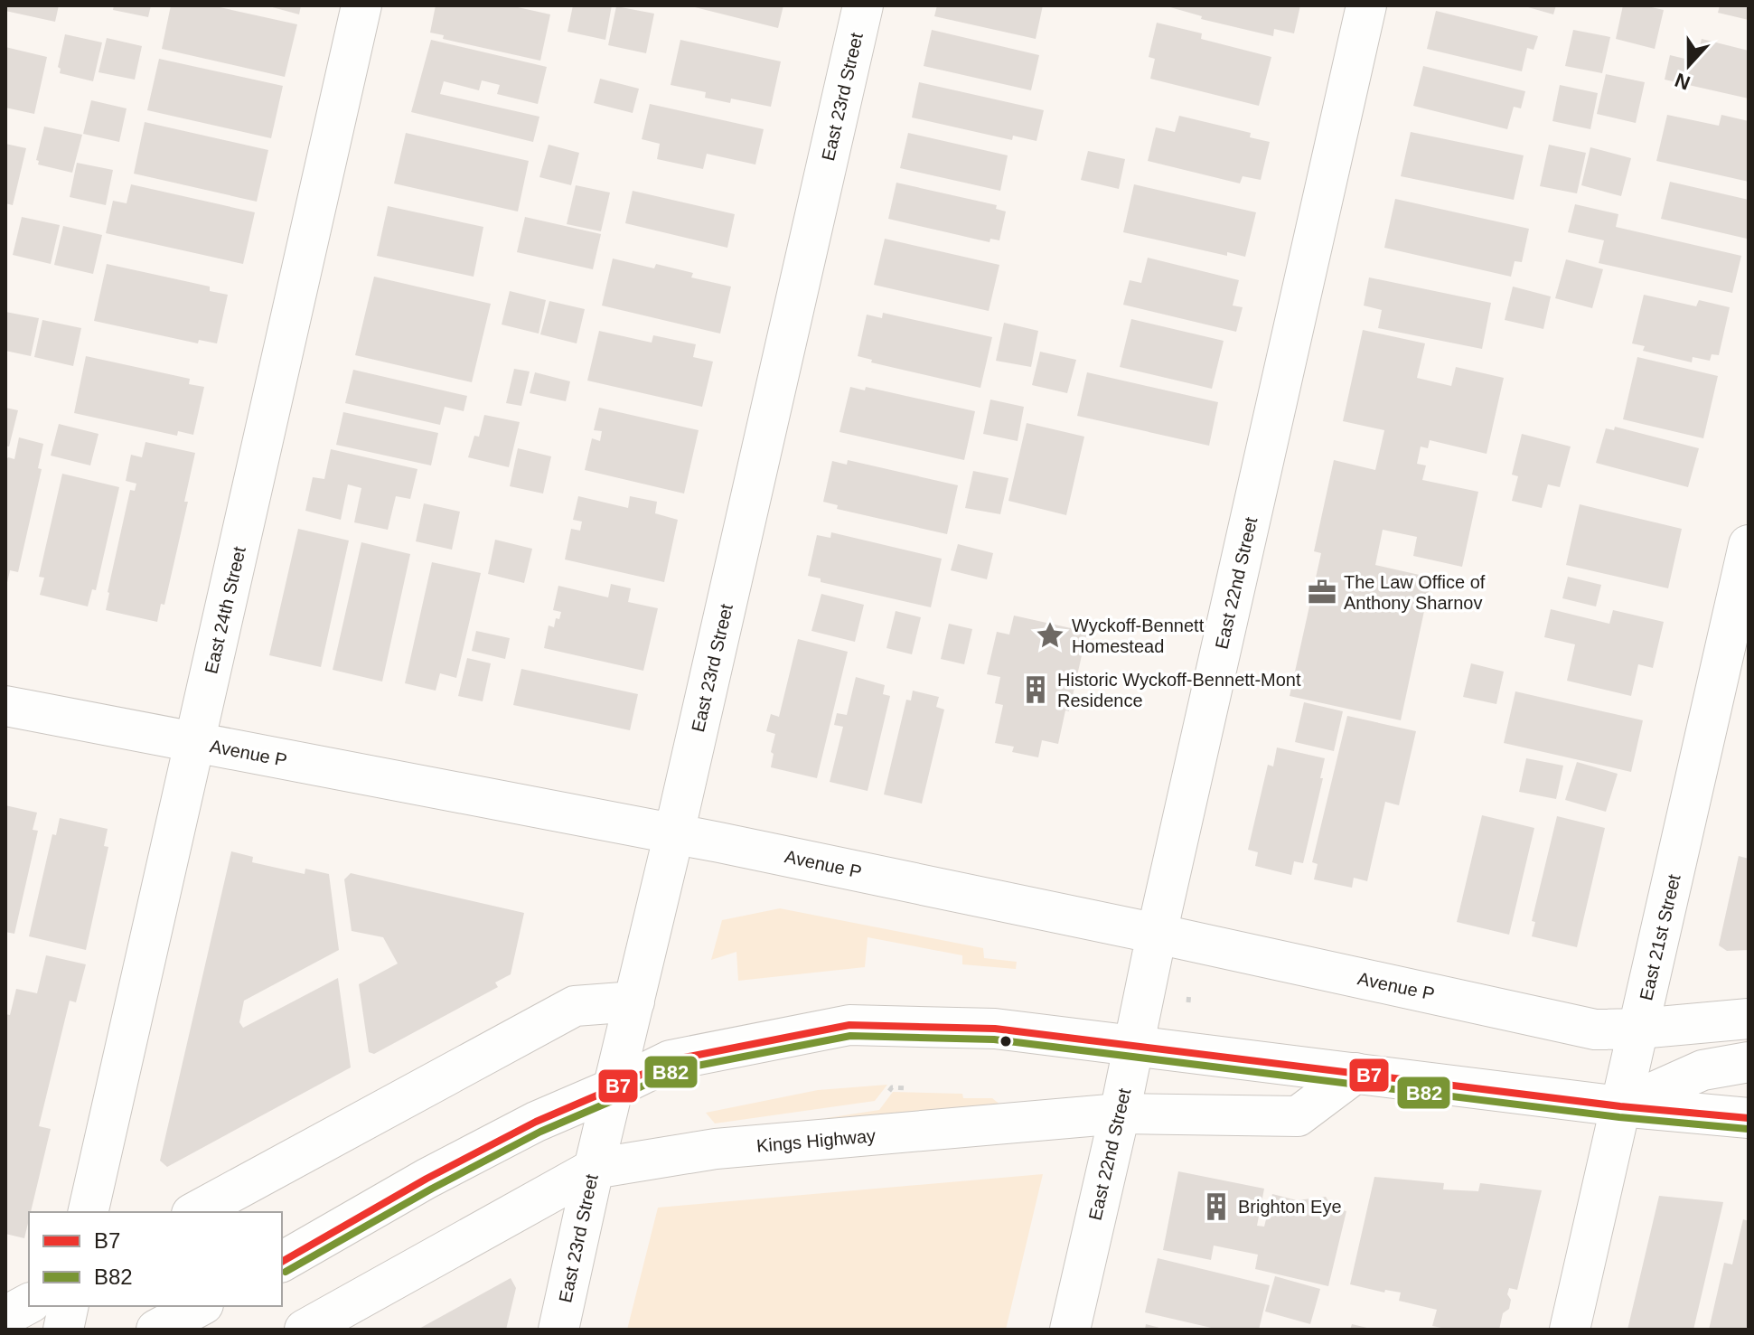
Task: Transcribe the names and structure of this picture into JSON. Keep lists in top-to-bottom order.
{
  "streets": {
    "street": [
      "East 23rd Street",
      "East 22nd Street",
      "East 24th Street",
      "Avenue P",
      "East 21st Street",
      "Kings Highway"
    ]
  },
  "crossings": [
    ["East 23rd Street", "Avenue P"],
    ["East 23rd Street", "Kings Highway"],
    ["East 22nd Street", "Avenue P"],
    ["East 22nd Street", "Kings Highway"],
    ["East 24th Street", "Avenue P"],
    ["Avenue P", "East 21st Street"]
  ],
  "places": {
    "office": ["The Law Office of Anthony Sharnov"],
    "place": ["Wyckoff-Bennett Homestead"],
    "building": ["Historic Wyckoff-Bennett-Mont Residence", "Brighton Eye"]
  },
  "lines": ["transit line B7", "transit line B82"],
  "legend": ["B7", "B82"],
  "north": "bottom"
}
